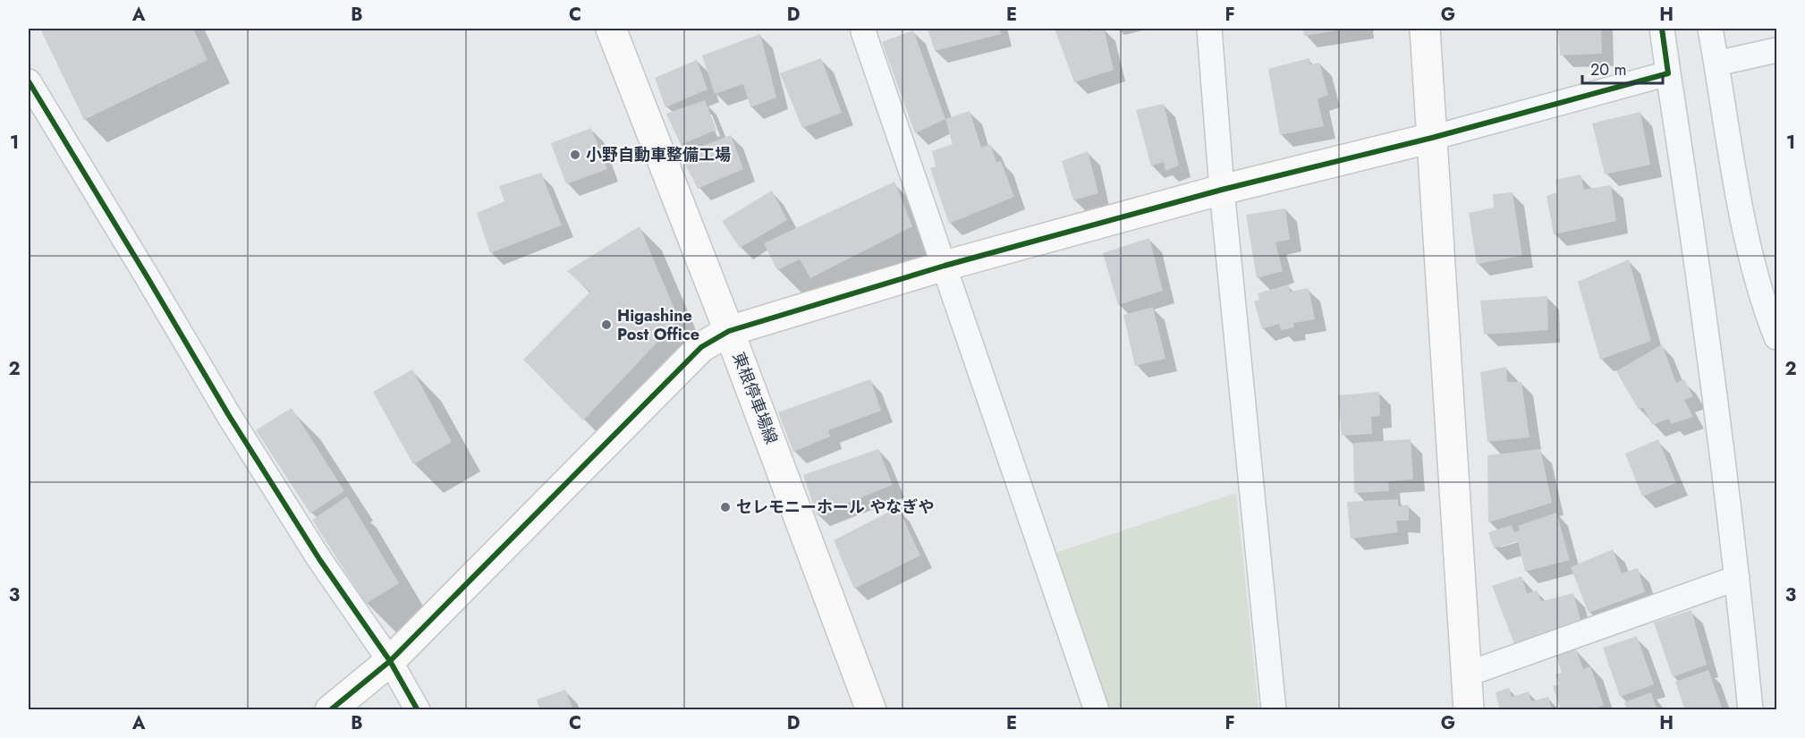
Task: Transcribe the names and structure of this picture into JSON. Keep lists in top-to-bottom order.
{
  "streets": {
    "street": ["東根停車場線"]
  },
  "places": ["小野自動車整備工場", "Higashine Post Office", "セレモニーホール やなぎや"],
  "scale_bar": "20 m",
  "grid": {
    "columns": [
      "A",
      "B",
      "C",
      "D",
      "E",
      "F",
      "G",
      "H"
    ],
    "rows": ["1", "2", "3"]
  }
}
